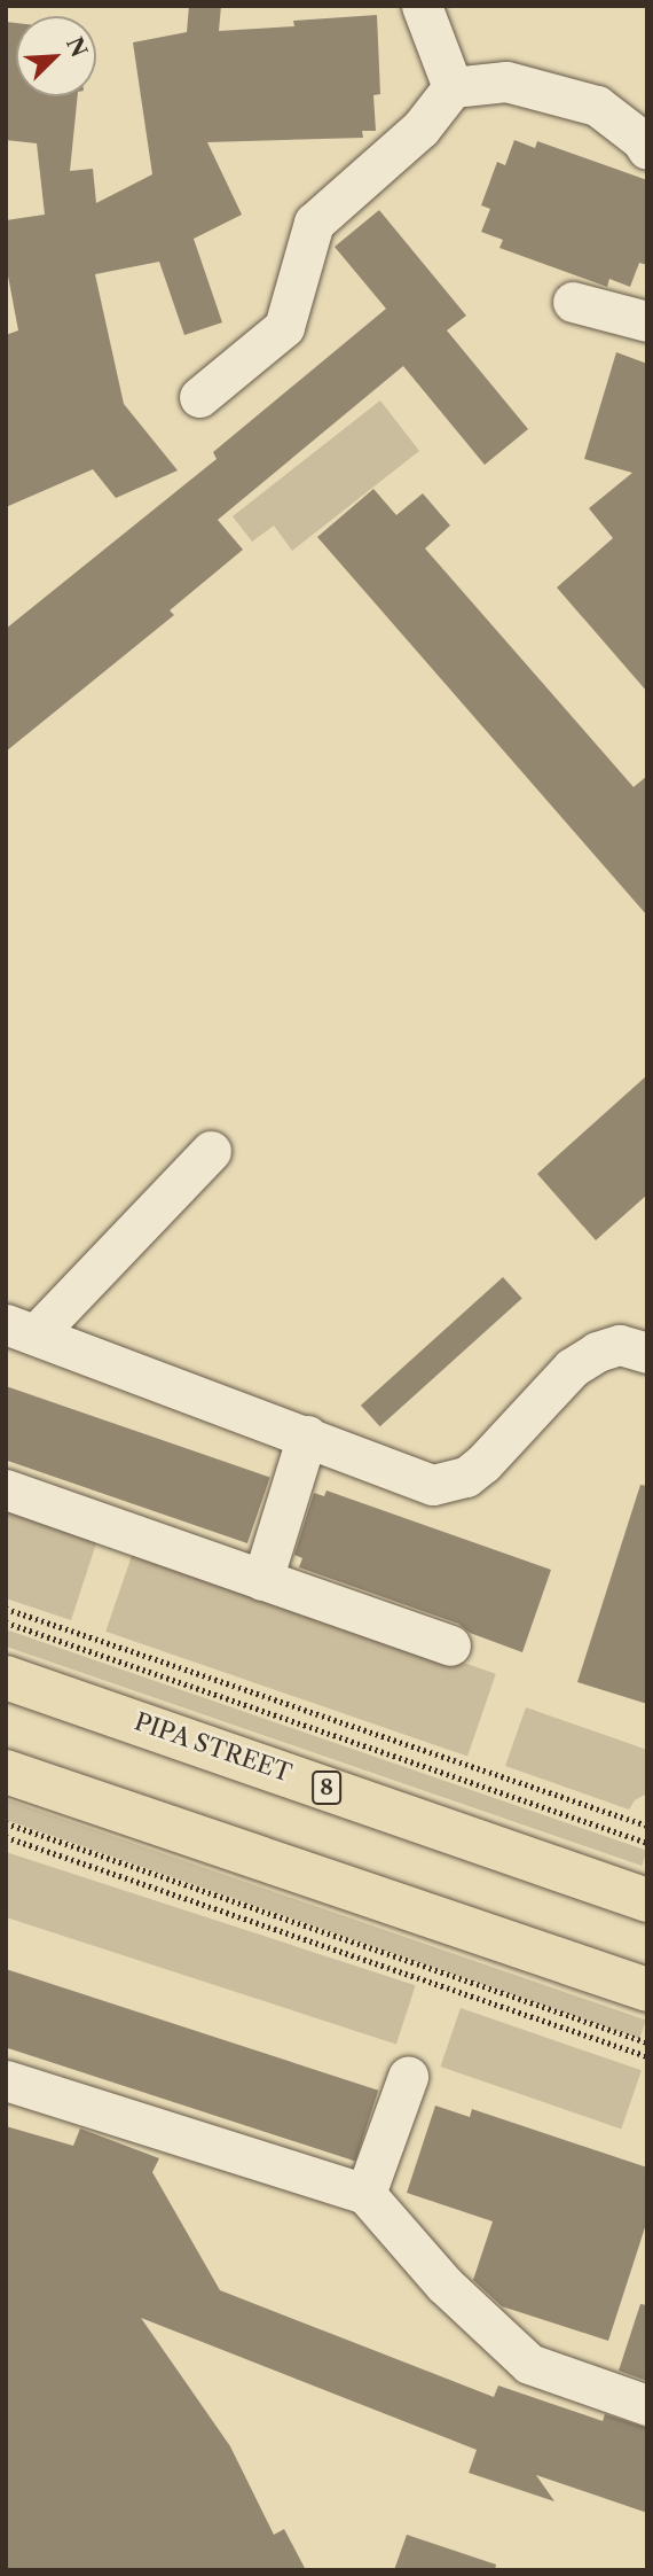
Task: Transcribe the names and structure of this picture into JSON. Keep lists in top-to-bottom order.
{
  "streets": {
    "main road": ["PIPA STREET", "8"]
  },
  "north": "top right"
}
